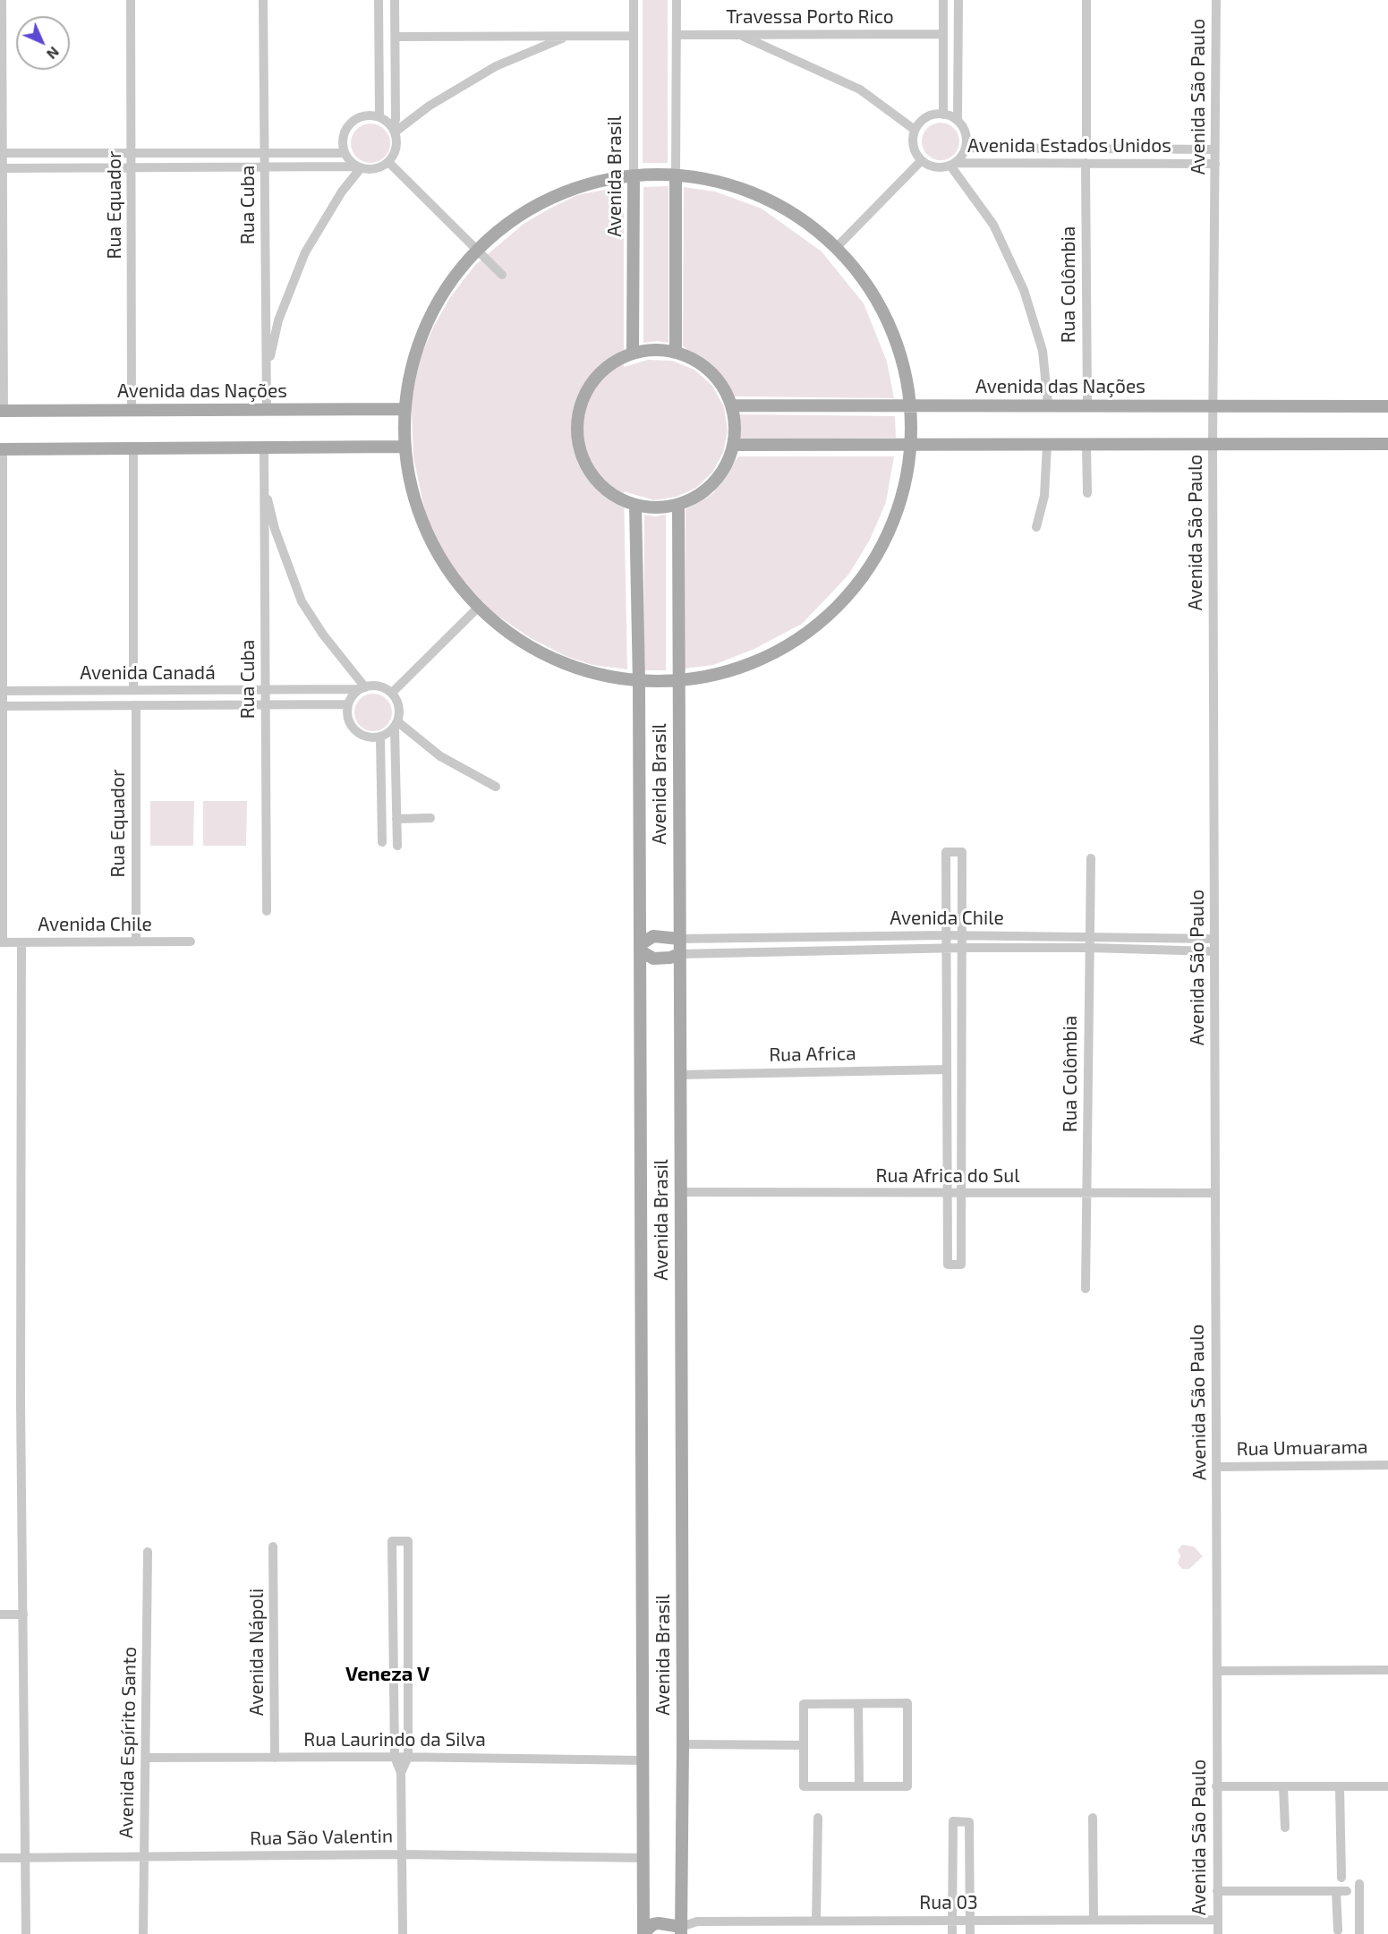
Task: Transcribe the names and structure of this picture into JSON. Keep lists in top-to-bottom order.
{
  "streets": {
    "main road": ["Avenida Brasil", "Avenida das Nações"],
    "street": [
      "Travessa Porto Rico",
      "Avenida São Paulo",
      "Avenida Estados Unidos",
      "Rua Equador",
      "Rua Cuba",
      "Rua Colômbia",
      "Avenida Canadá",
      "Avenida Chile",
      "Rua Africa",
      "Rua Africa do Sul",
      "Rua Umuarama",
      "Avenida Nápoli",
      "Rua Laurindo da Silva",
      "Avenida Espírito Santo",
      "Rua São Valentin",
      "Rua 03"
    ]
  },
  "crossings": [
    ["Avenida São Paulo", "Avenida Estados Unidos"],
    ["Avenida São Paulo", "Avenida das Nações"],
    ["Avenida São Paulo", "Avenida Chile"],
    ["Avenida São Paulo", "Rua Africa do Sul"],
    ["Avenida São Paulo", "Rua Umuarama"],
    ["Avenida São Paulo", "Rua 03"],
    ["Avenida Estados Unidos", "Rua Colômbia"],
    ["Avenida Brasil", "Avenida das Nações"],
    ["Avenida Brasil", "Avenida Chile"],
    ["Avenida Brasil", "Rua Africa"],
    ["Avenida Brasil", "Rua Africa do Sul"],
    ["Avenida Brasil", "Rua Laurindo da Silva"],
    ["Avenida Brasil", "Rua São Valentin"],
    ["Avenida Brasil", "Rua 03"],
    ["Rua Equador", "Avenida das Nações"],
    ["Rua Equador", "Avenida Canadá"],
    ["Rua Equador", "Avenida Chile"],
    ["Rua Cuba", "Avenida das Nações"],
    ["Rua Cuba", "Avenida Canadá"],
    ["Rua Colômbia", "Avenida das Nações"],
    ["Rua Colômbia", "Avenida Chile"],
    ["Rua Colômbia", "Rua Africa do Sul"],
    ["Avenida Nápoli", "Rua Laurindo da Silva"],
    ["Rua Laurindo da Silva", "Avenida Espírito Santo"],
    ["Avenida Espírito Santo", "Rua São Valentin"]
  ],
  "districts": ["Veneza V"],
  "north": "bottom right"
}
